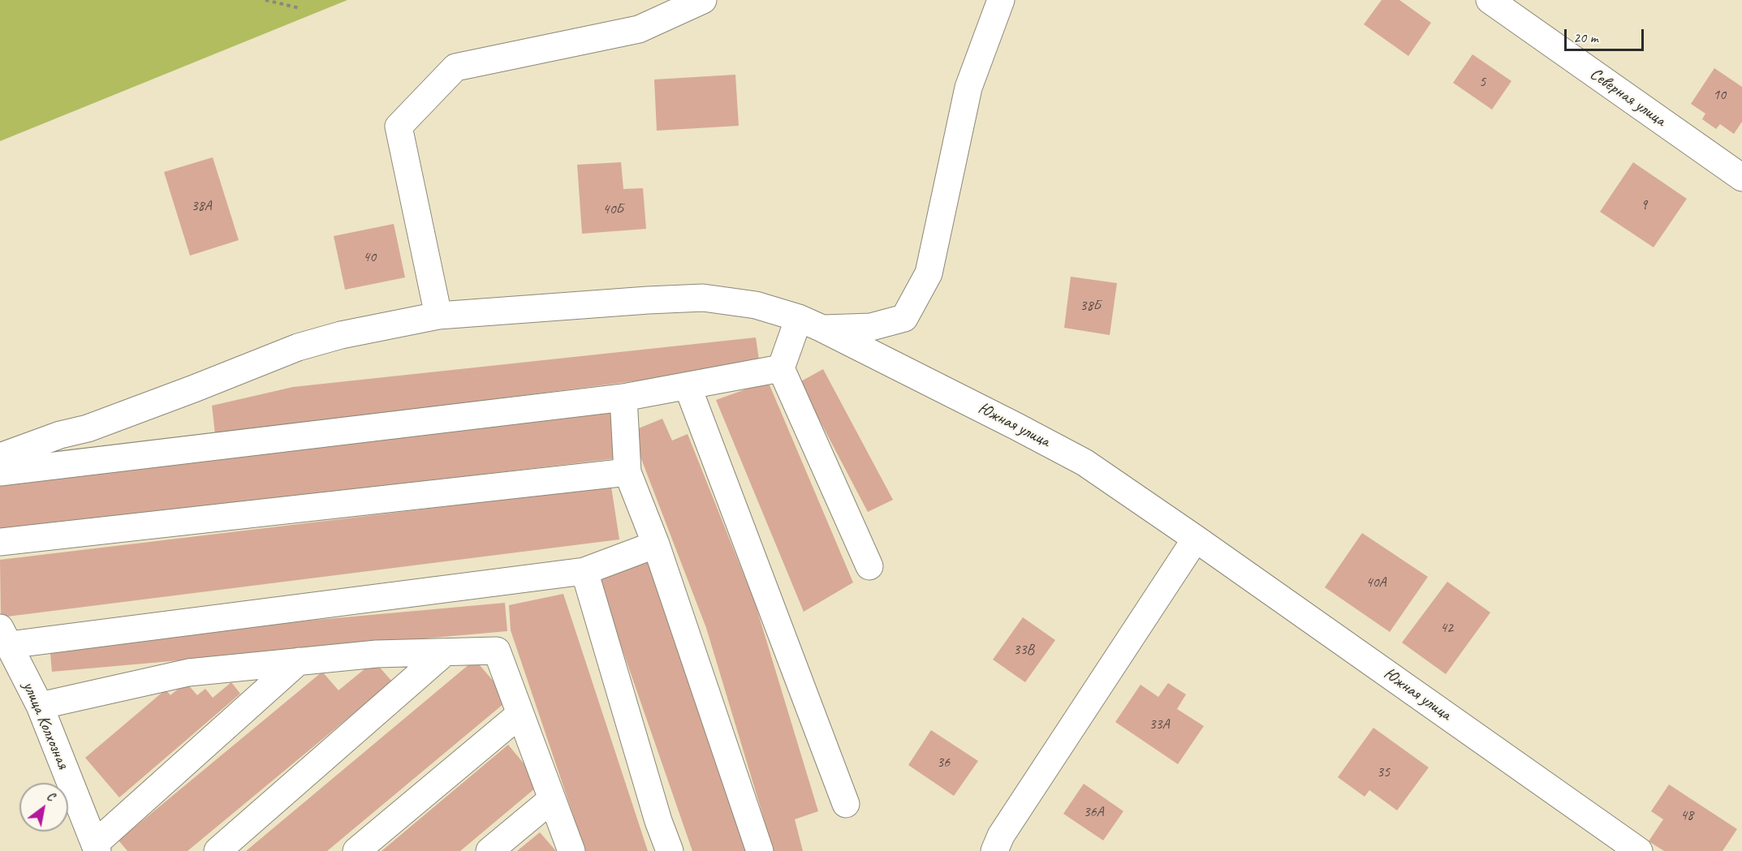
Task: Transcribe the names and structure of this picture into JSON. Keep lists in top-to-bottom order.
{
  "streets": {
    "street": ["Северная улица", "Южная улица", "улица Колхозная"]
  },
  "house_numbers": [
    "5",
    "10",
    "9",
    "38А",
    "40Б",
    "40",
    "38Б",
    "40А",
    "42",
    "33В",
    "33А",
    "36",
    "35",
    "36А",
    "48"
  ],
  "scale_bar": "20 m",
  "north": "top right"
}
